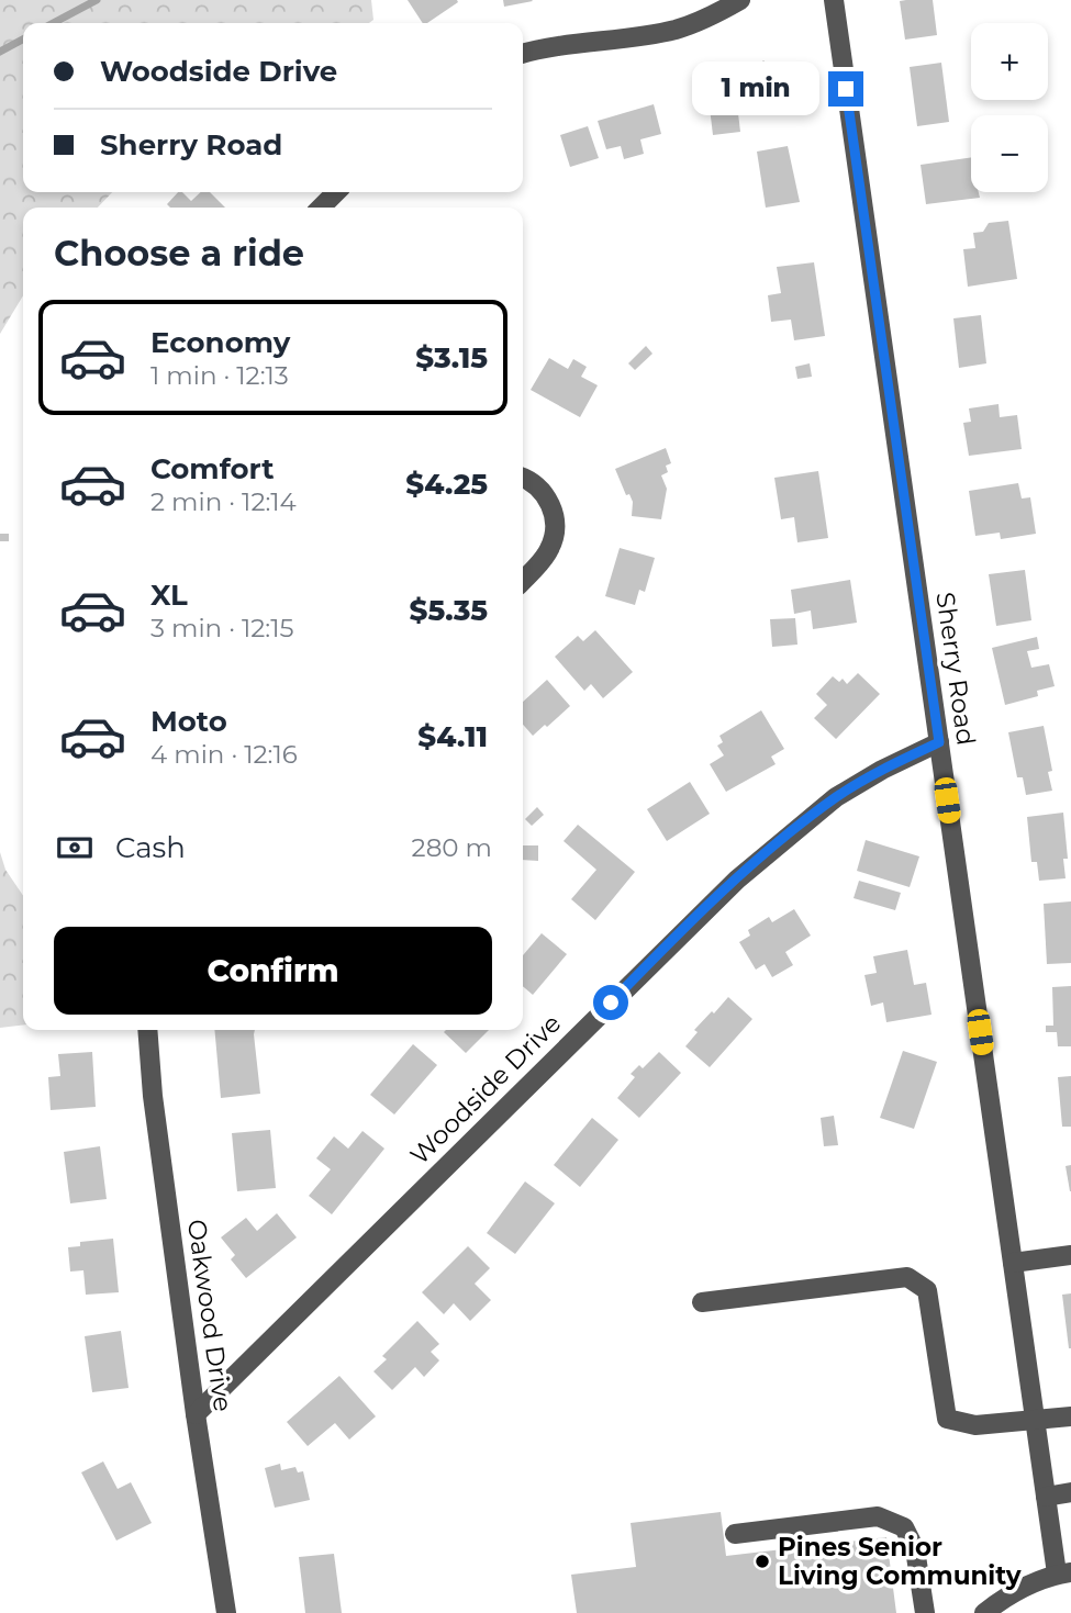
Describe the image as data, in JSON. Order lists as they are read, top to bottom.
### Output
{
  "streets": {
    "street": ["Sherry Road", "Woodside Drive", "Oakwood Drive"]
  },
  "crossings": [
    ["Sherry Road", "Woodside Drive"],
    ["Woodside Drive", "Oakwood Drive"]
  ],
  "places": ["Pines Senior Living Community"],
  "page": {
    "map_buttons": ["+", "−"],
    "banner": ["Woodside Drive", "Sherry Road"],
    "bubble": "1 min",
    "heading": "Choose a ride",
    "list": [
      {
        "name": "Economy",
        "note": "1 min · 12:13",
        "value": "$3.15"
      },
      {
        "name": "Comfort",
        "note": "2 min · 12:14",
        "value": "$4.25"
      },
      {
        "name": "XL",
        "note": "3 min · 12:15",
        "value": "$5.35"
      },
      {
        "name": "Moto",
        "note": "4 min · 12:16",
        "value": "$4.11"
      }
    ],
    "pay": ["Cash", "280 m"],
    "buttons": "Confirm"
  }
}
